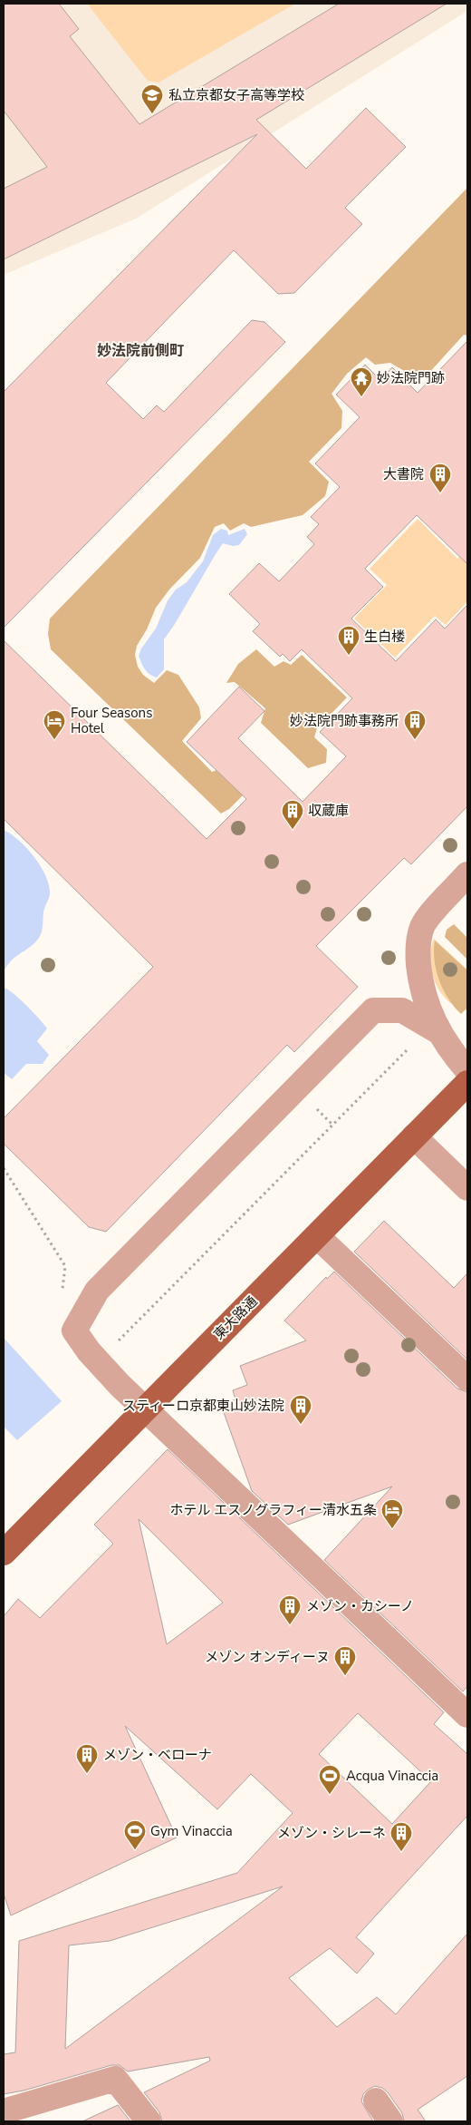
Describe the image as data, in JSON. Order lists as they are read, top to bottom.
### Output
{
  "streets": {
    "main road": ["東大路通"]
  },
  "districts": ["妙法院前側町"],
  "places": {
    "school or university": ["私立京都女子高等学校"],
    "temple": ["妙法院門跡"],
    "building": [
      "大書院",
      "生白楼",
      "妙法院門跡事務所",
      "収蔵庫",
      "スティーロ京都東山妙法院",
      "メゾン・カシーノ",
      "メゾン オンディーヌ",
      "メゾン・ベローナ",
      "メゾン・シレーネ"
    ],
    "hotel": ["Four Seasons Hotel", "ホテル エスノグラフィー清水五条"],
    "sports": ["Acqua Vinaccia", "Gym Vinaccia"]
  }
}
